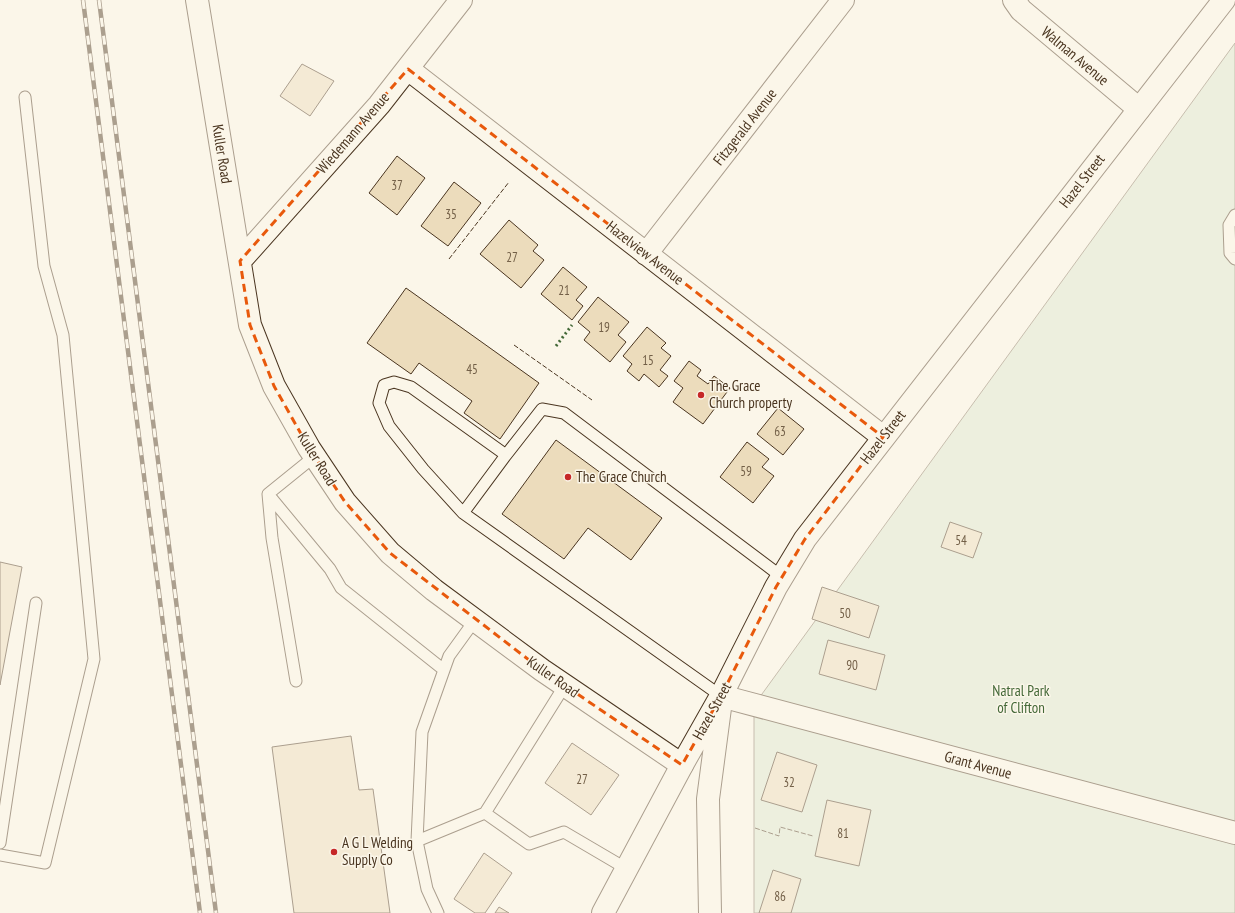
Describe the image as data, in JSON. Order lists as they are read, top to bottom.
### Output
{
  "streets": {
    "street": [
      "Walman Avenue",
      "Fitzgerald Avenue",
      "Wiedemann Avenue",
      "Kuller Road",
      "Hazel Street",
      "Hazelview Avenue",
      "Grant Avenue"
    ]
  },
  "crossings": [
    ["Walman Avenue", "Hazel Street"],
    ["Fitzgerald Avenue", "Hazelview Avenue"],
    ["Wiedemann Avenue", "Kuller Road"],
    ["Wiedemann Avenue", "Hazelview Avenue"],
    ["Kuller Road", "Hazel Street"],
    ["Hazel Street", "Hazelview Avenue"],
    ["Hazel Street", "Grant Avenue"]
  ],
  "parks": ["Natral Park of Clifton"],
  "places": ["The Grace Church property", "The Grace Church", "A G L Welding Supply Co"],
  "house_numbers": [
    "37",
    "35",
    "27",
    "21",
    "19",
    "15",
    "45",
    "63",
    "59",
    "54",
    "50",
    "90",
    "27",
    "32",
    "81",
    "86"
  ]
}
